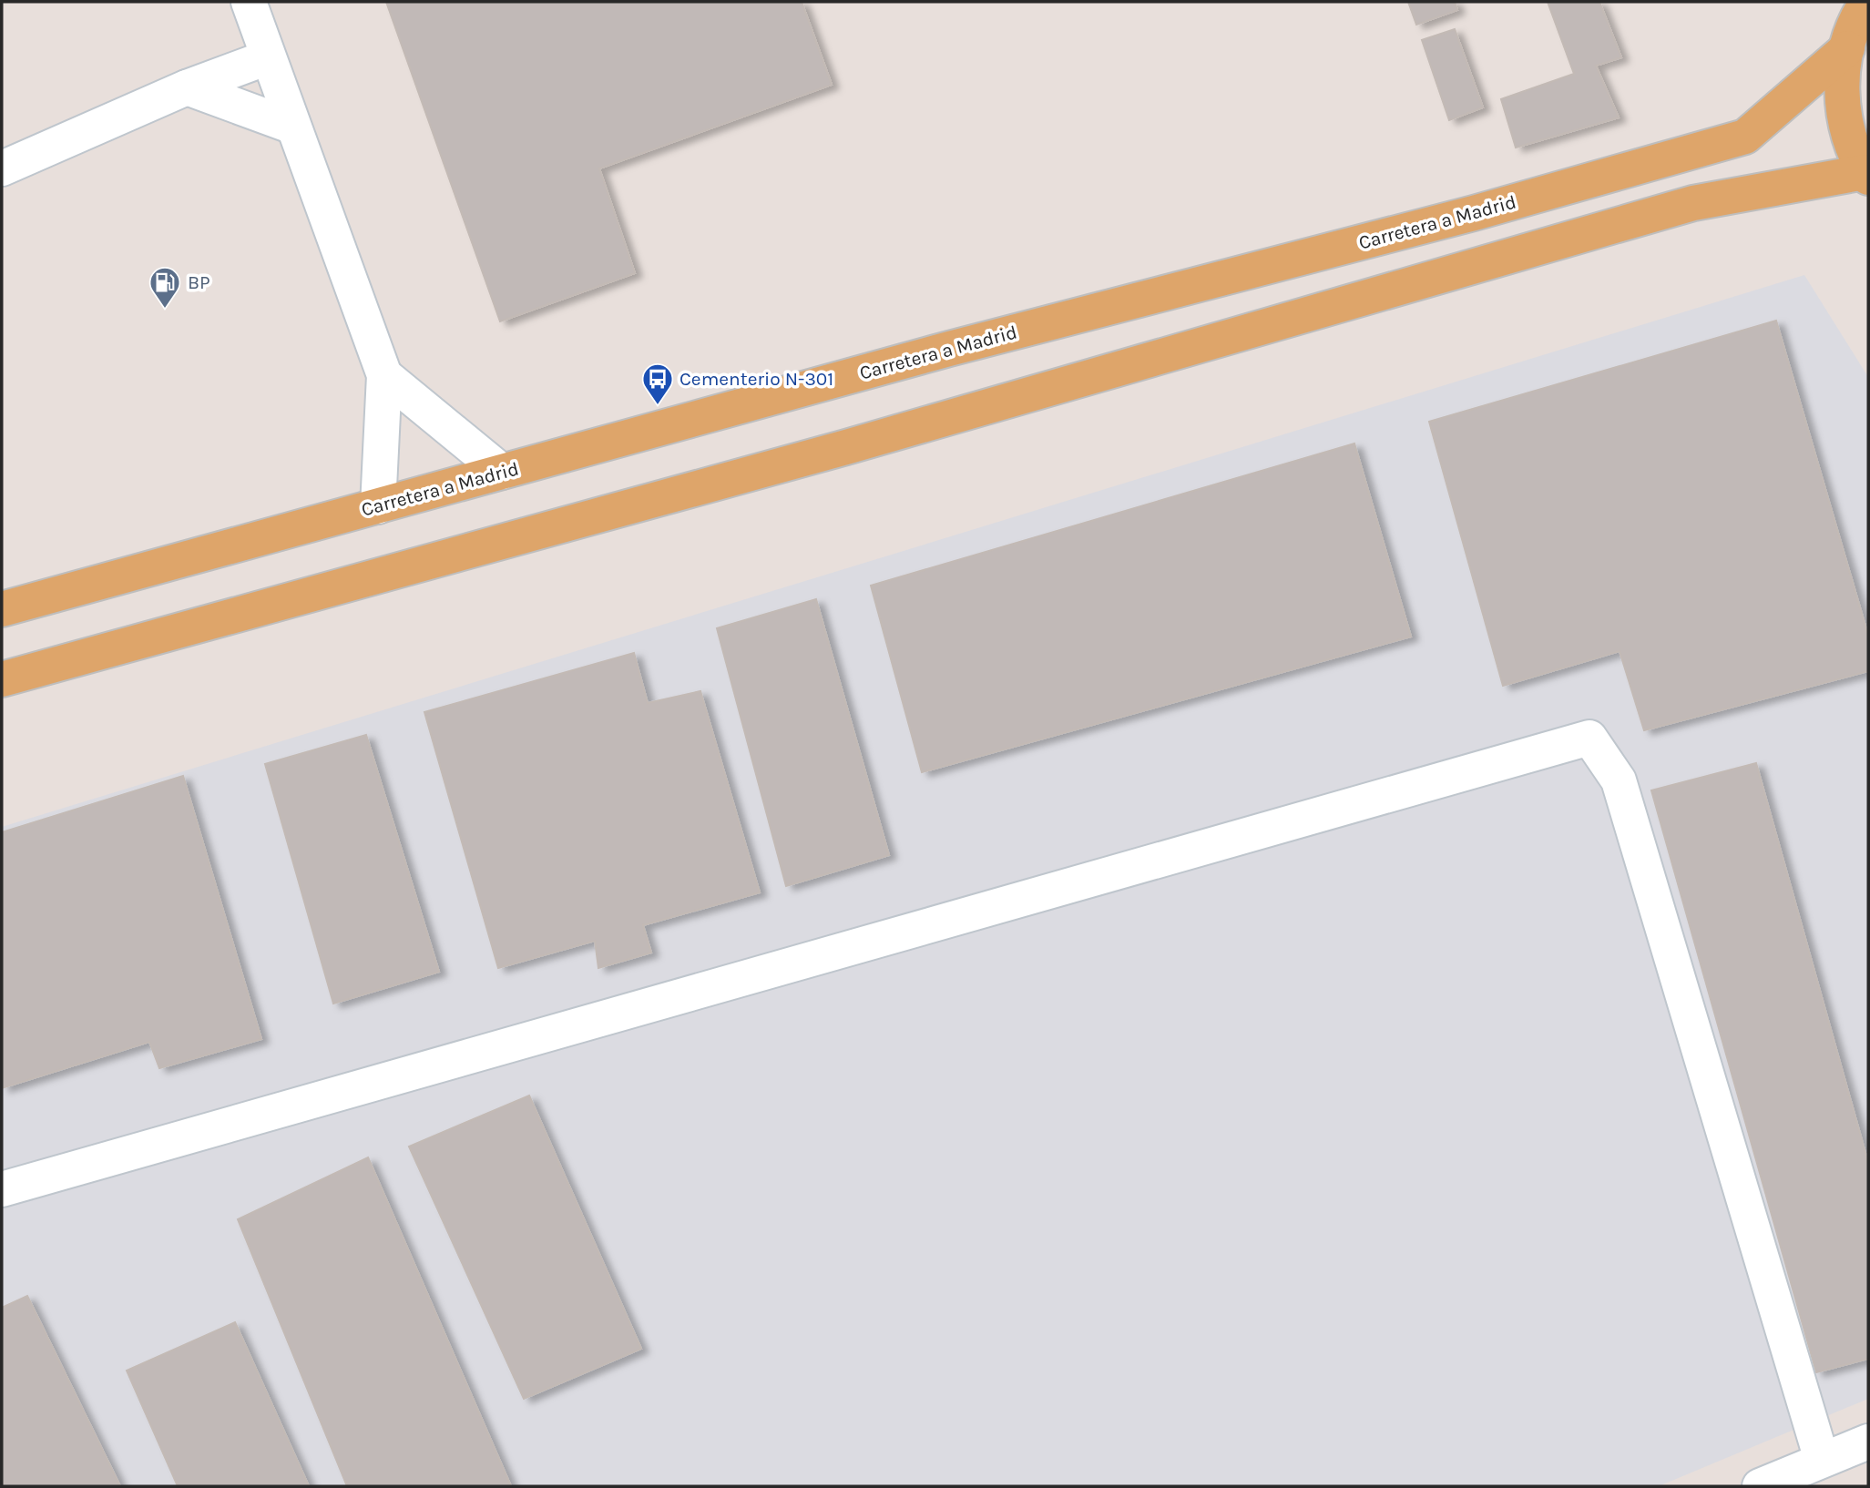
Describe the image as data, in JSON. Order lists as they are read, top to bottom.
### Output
{
  "streets": {
    "main road": ["Carretera a Madrid"]
  },
  "places": {
    "fuel station": ["BP"],
    "bus stop": ["Cementerio N-301"]
  }
}
